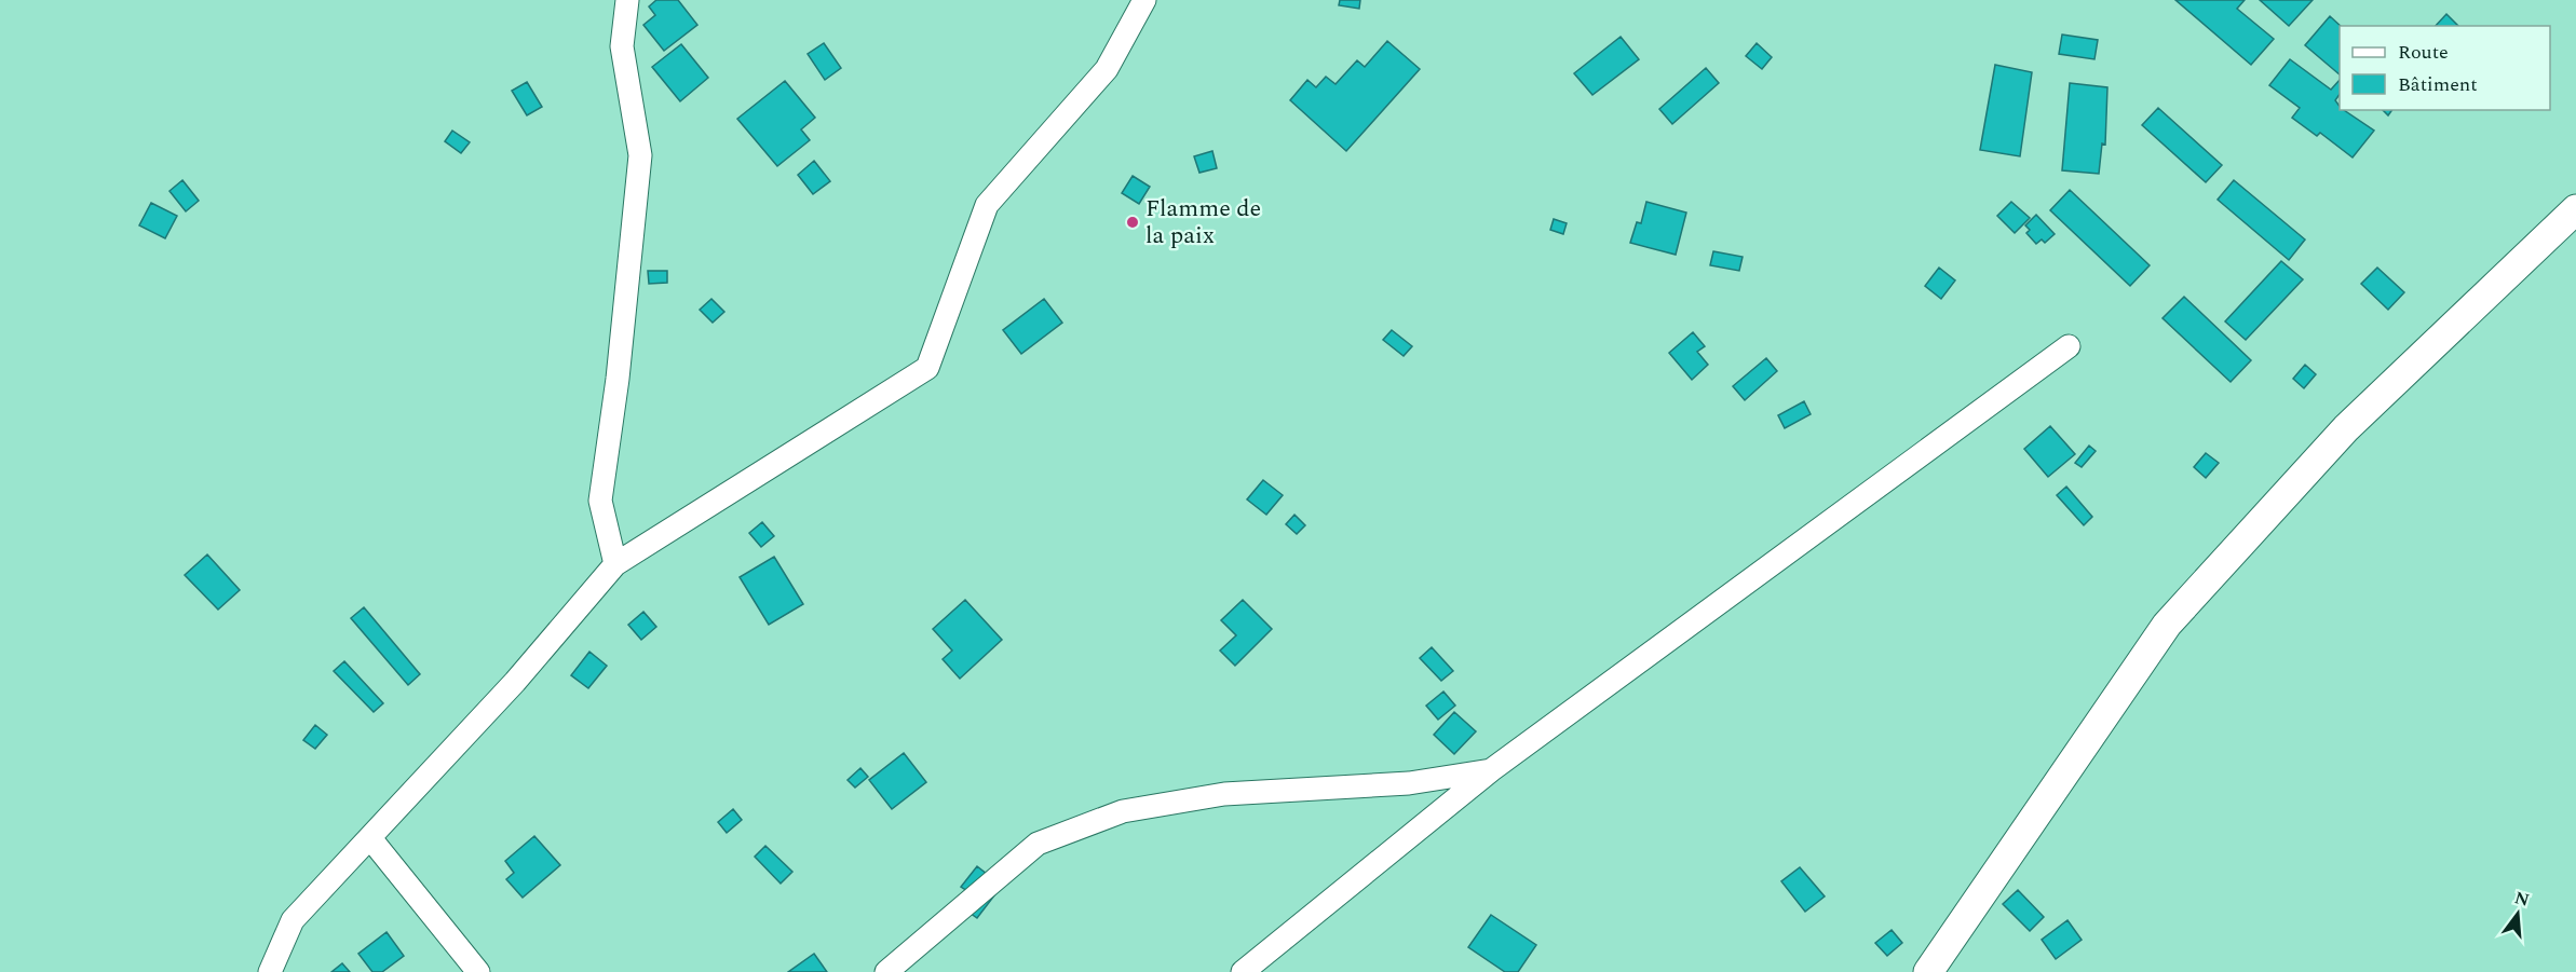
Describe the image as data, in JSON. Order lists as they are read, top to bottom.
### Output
{
  "places": ["Flamme de la paix"],
  "legend": ["Route", "Bâtiment"],
  "north": "top"
}
